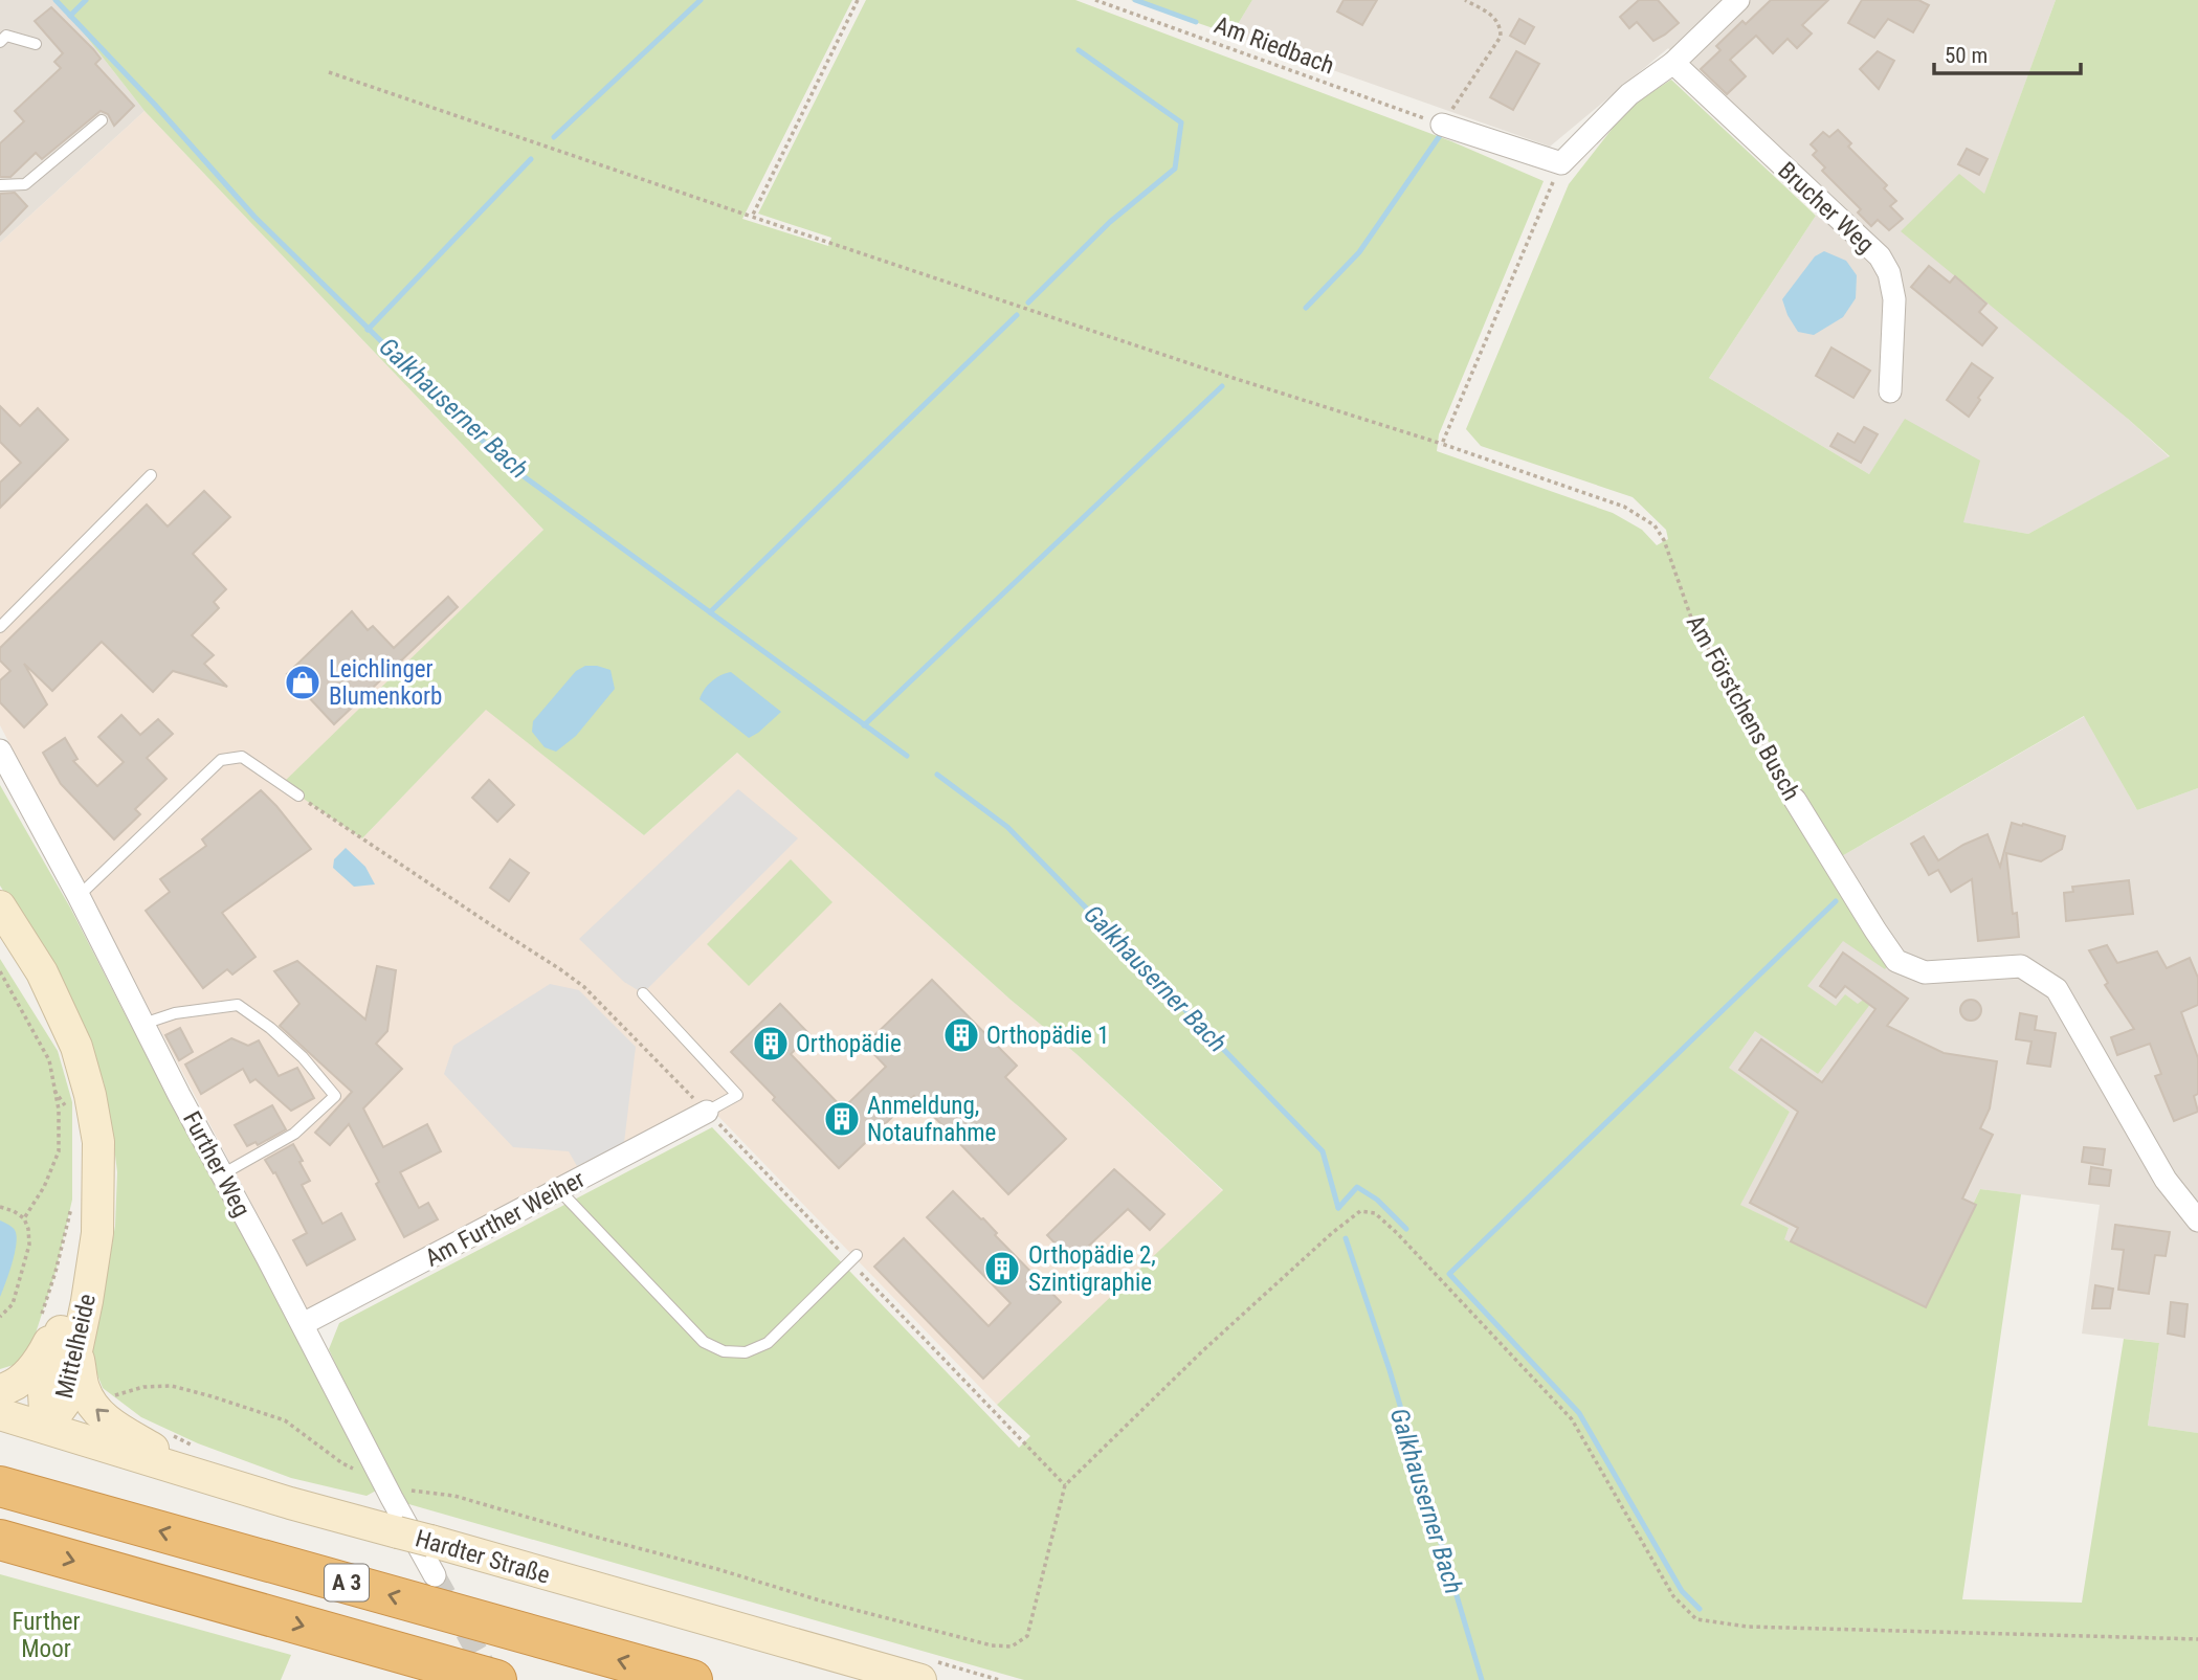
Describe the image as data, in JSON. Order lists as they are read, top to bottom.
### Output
{
  "streets": {
    "highway": ["A 3"],
    "main road": ["Mittelheide", "Hardter Straße"],
    "street": [
      "Brucher Weg",
      "Am Förstchens Busch",
      "Further Weg",
      "Am Further Weiher"
    ],
    "path": ["Am Riedbach"]
  },
  "crossings": [
    ["Further Weg", "Am Further Weiher"],
    ["Mittelheide", "Hardter Straße"]
  ],
  "water": ["Galkhauserner Bach"],
  "parks": ["Further Moor"],
  "places": {
    "shop": ["Leichlinger Blumenkorb"],
    "building": [
      "Orthopädie 1",
      "Orthopädie",
      "Anmeldung, Notaufnahme",
      "Orthopädie 2, Szintigraphie"
    ]
  },
  "scale_bar": "50 m"
}
